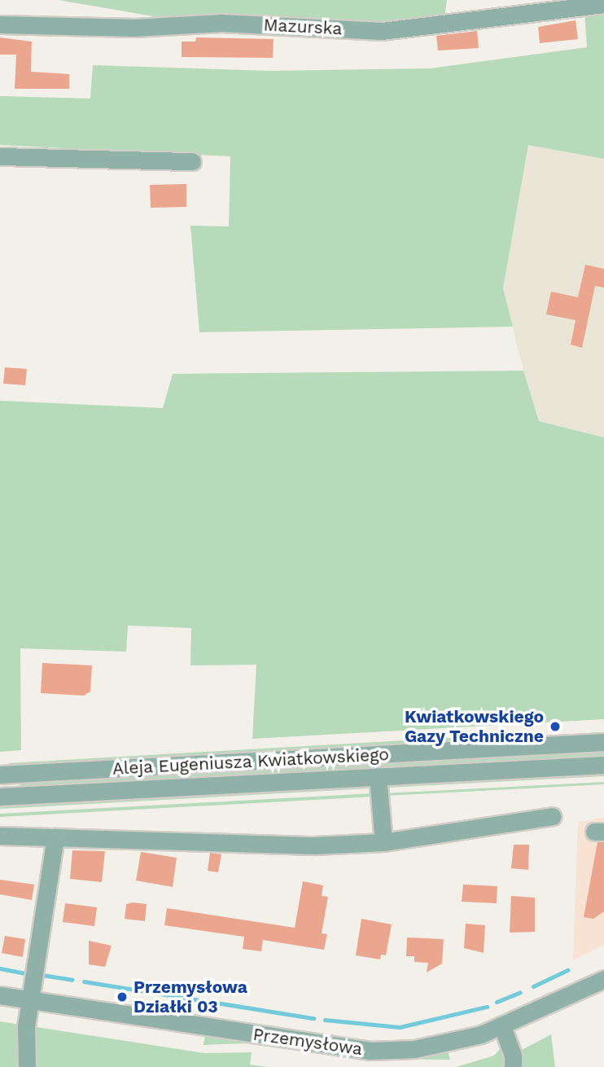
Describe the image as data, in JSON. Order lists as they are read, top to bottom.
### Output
{
  "streets": {
    "street": ["Mazurska", "Aleja Eugeniusza Kwiatkowskiego", "Przemysłowa"]
  },
  "places": ["Kwiatkowskiego Gazy Techniczne", "Przemysłowa Działki 03"]
}
